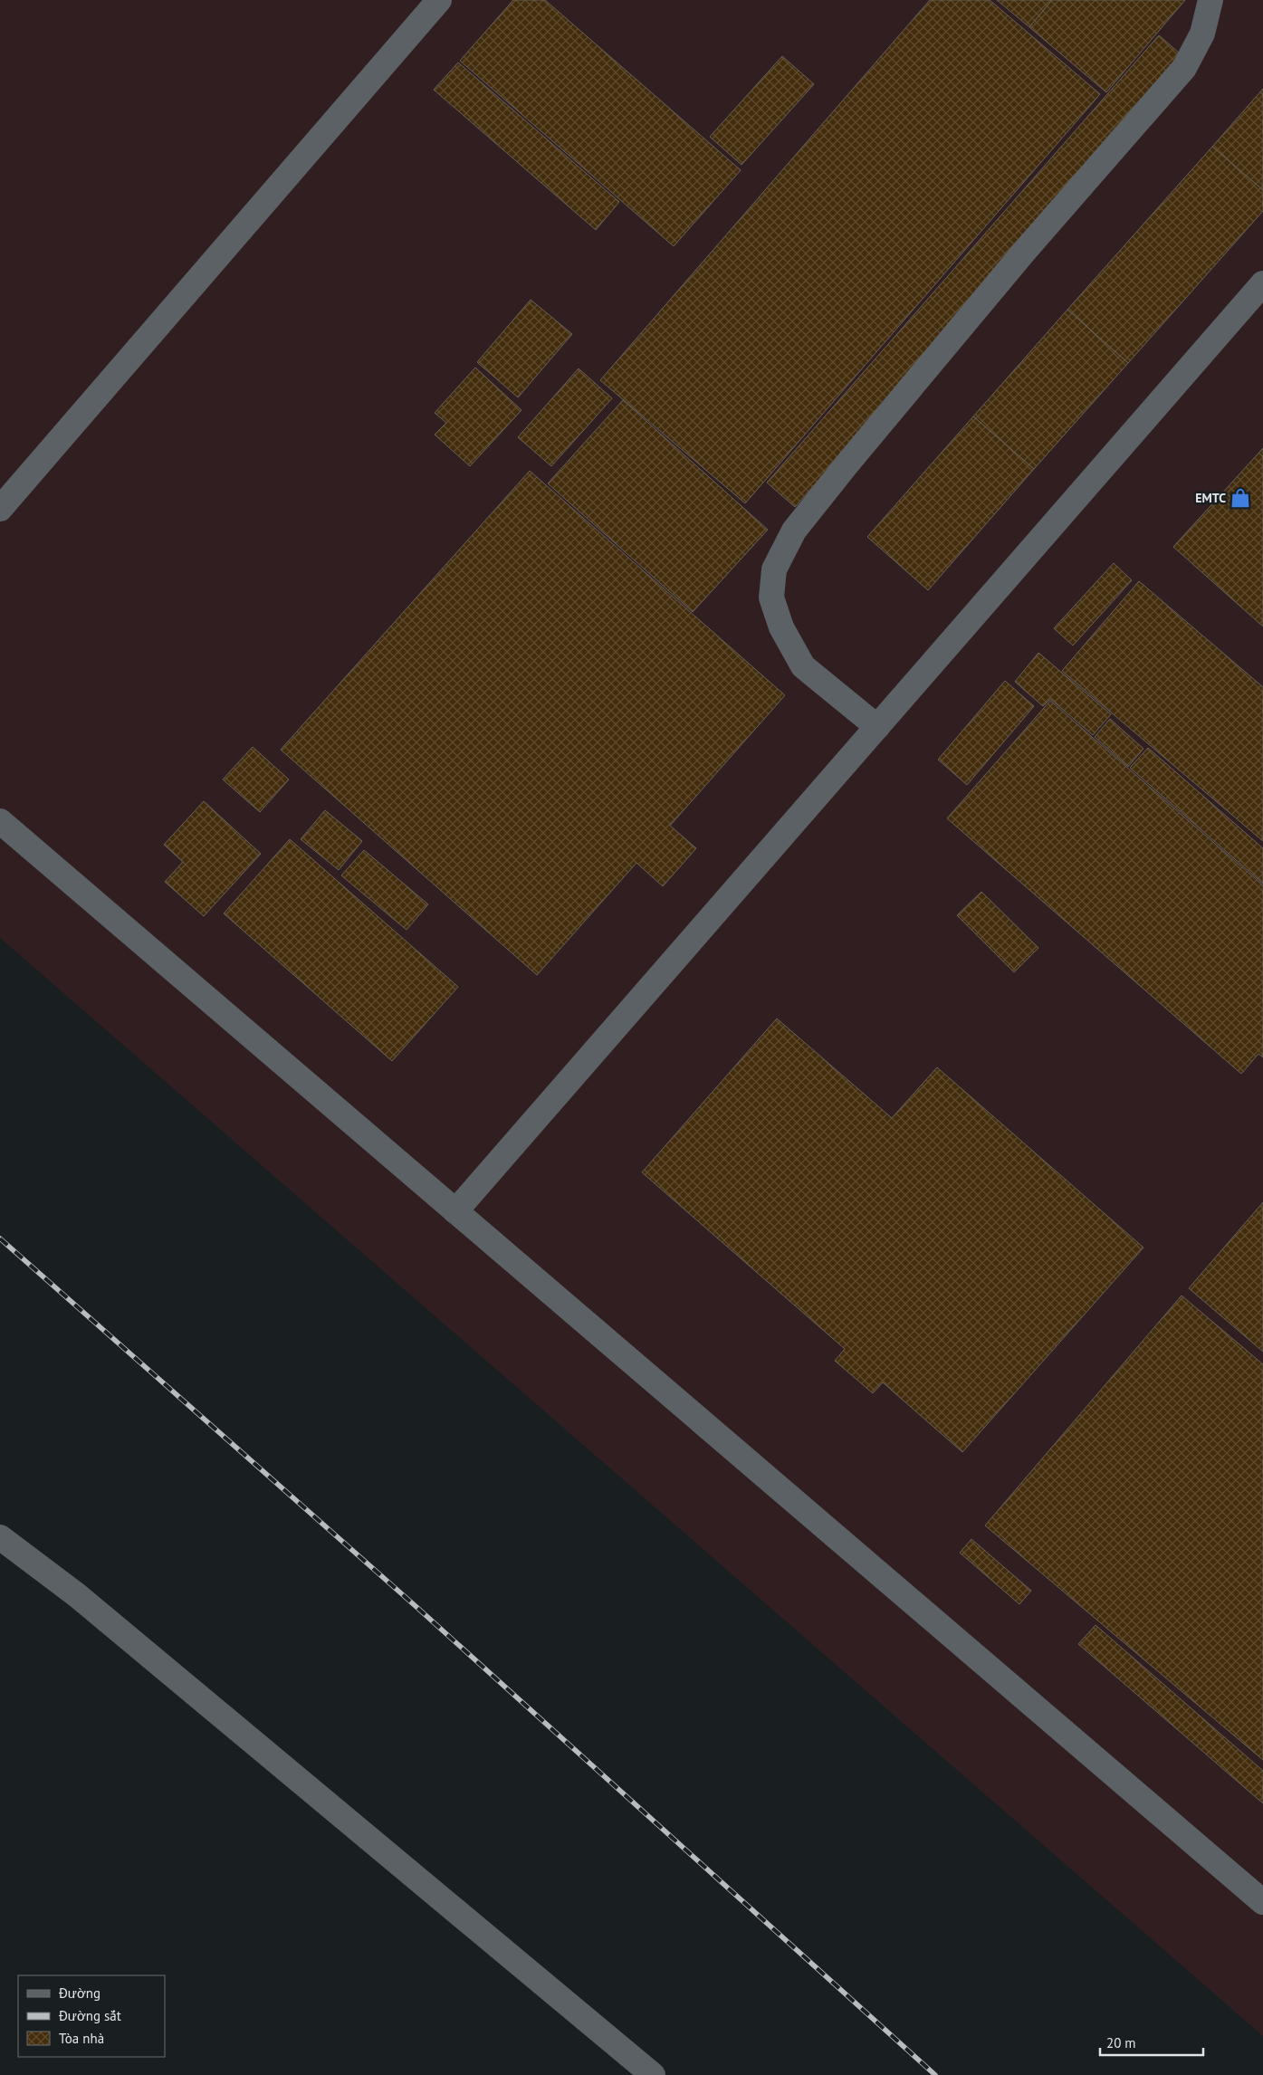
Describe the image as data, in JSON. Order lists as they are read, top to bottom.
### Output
{
  "places": {
    "shop": ["EMTC"]
  },
  "legend": ["Đường", "Đường sắt", "Tòa nhà"],
  "scale_bar": "20 m"
}
